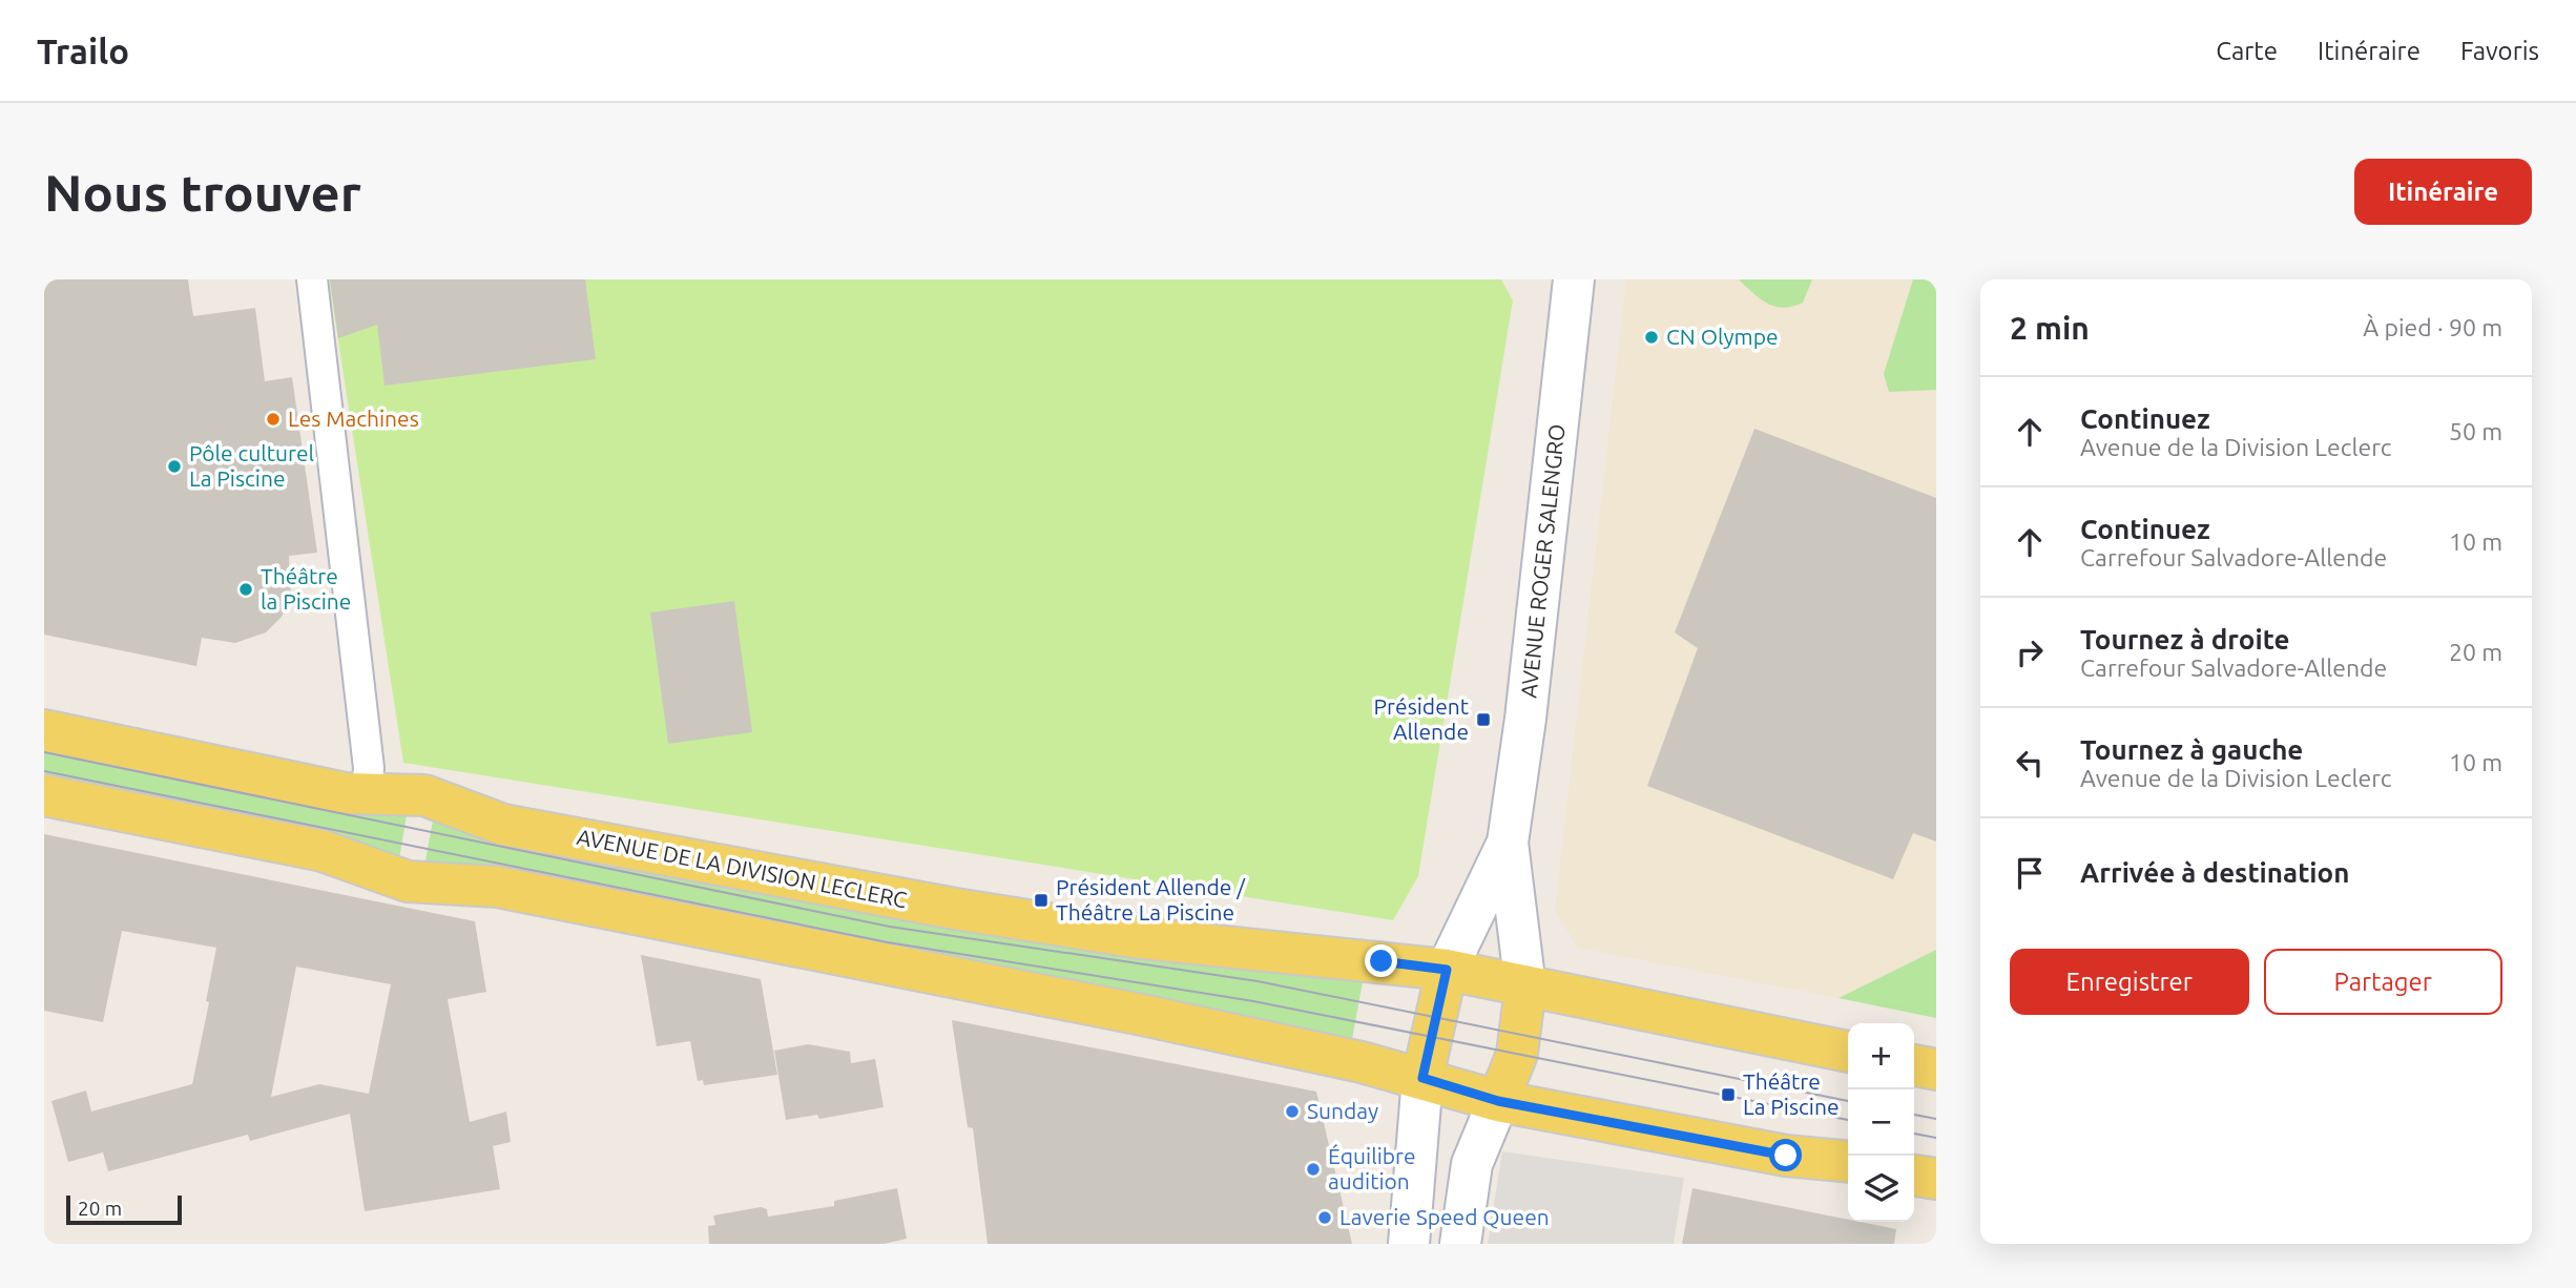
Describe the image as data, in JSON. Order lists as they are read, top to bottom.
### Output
{
  "streets": {
    "main road": ["AVENUE ROGER SALENGRO", "AVENUE DE LA DIVISION LECLERC"]
  },
  "crossings": [
    ["AVENUE ROGER SALENGRO", "AVENUE DE LA DIVISION LECLERC"]
  ],
  "places": {
    "other": [
      "CN Olympe",
      "Les Machines",
      "Pôle culturel La Piscine",
      "Théâtre la Piscine",
      "Sunday",
      "Équilibre audition",
      "Laverie Speed Queen"
    ],
    "transit": ["Président Allende", "Président Allende / Théâtre La Piscine", "Théâtre La Piscine"]
  },
  "scale_bar": "20 m",
  "page": {
    "header": "Trailo",
    "nav": ["Carte", "Itinéraire", "Favoris"],
    "buttons": [
      "Itinéraire",
      ["Enregistrer", "Partager"]
    ],
    "title": "Nous trouver",
    "heading": ["2 min", "À pied · 90 m"],
    "list": [
      ["Continuez", "Avenue de la Division Leclerc", "50 m"],
      ["Continuez", "Carrefour Salvadore-Allende", "10 m"],
      ["Tournez à droite", "Carrefour Salvadore-Allende", "20 m"],
      ["Tournez à gauche", "Avenue de la Division Leclerc", "10 m"],
      "Arrivée à destination"
    ],
    "map_buttons": ["+", "−"],
    "scale": "20 m"
  }
}
